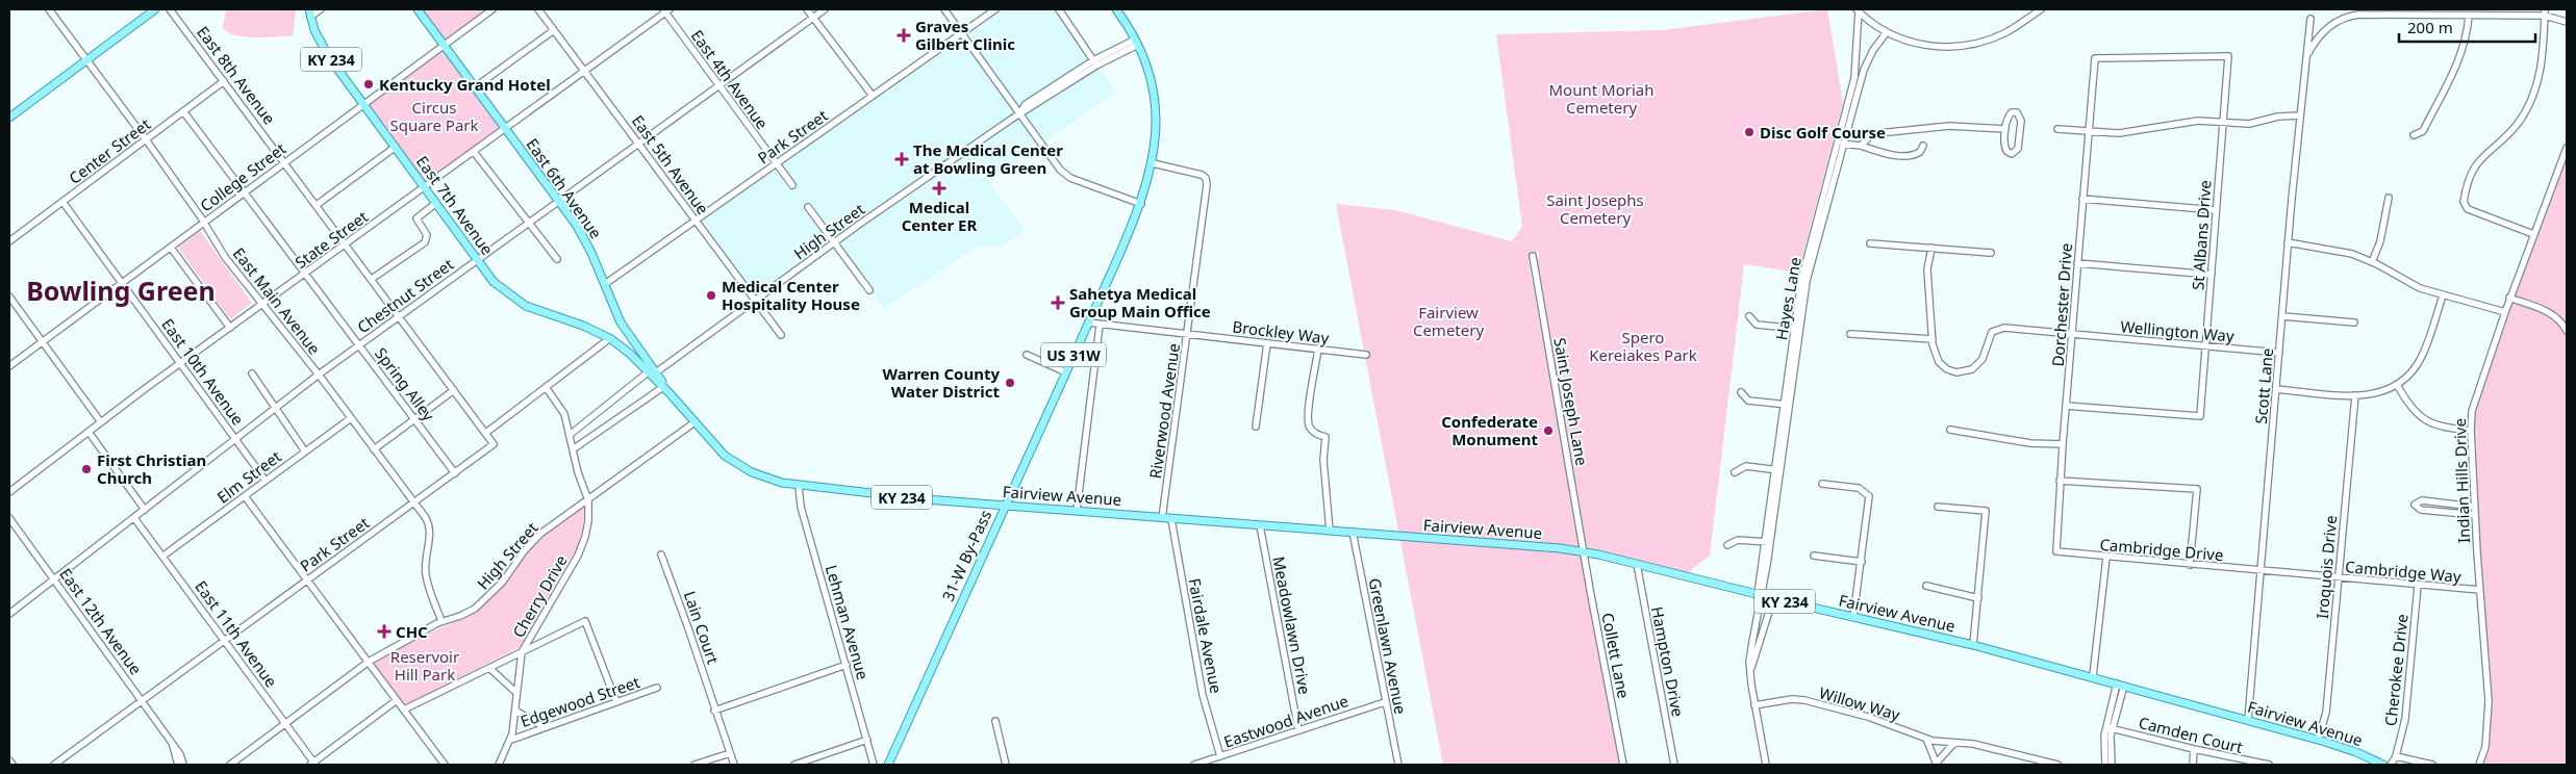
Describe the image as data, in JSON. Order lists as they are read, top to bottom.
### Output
{
  "streets": {
    "main road": [
      "KY 234",
      "East 6th Avenue",
      "East 7th Avenue",
      "US 31W",
      "Fairview Avenue",
      "31-W By-Pass"
    ],
    "street": [
      "East 8th Avenue",
      "East 4th Avenue",
      "Park Street",
      "Center Street",
      "East 5th Avenue",
      "College Street",
      "High Street",
      "St Albans Drive",
      "State Street",
      "Chestnut Street",
      "Hayes Lane",
      "East Main Avenue",
      "Dorchester Drive",
      "Wellington Way",
      "Brockley Way",
      "East 10th Avenue",
      "Spring Alley",
      "Scott Lane",
      "Saint Joseph Lane",
      "Riverwood Avenue",
      "Elm Street",
      "Indian Hills Drive",
      "Cambridge Drive",
      "Iroquois Drive",
      "Cambridge Way",
      "Cherry Drive",
      "East 12th Avenue",
      "Lehman Avenue",
      "Meadowlawn Drive",
      "Lain Court",
      "East 11th Avenue",
      "Fairdale Avenue",
      "Greenlawn Avenue",
      "Collett Lane",
      "Hampton Drive",
      "Cherokee Drive",
      "Edgewood Street",
      "Willow Way",
      "Eastwood Avenue",
      "Camden Court"
    ]
  },
  "crossings": [
    ["East 8th Avenue", "Park Street"],
    ["East 8th Avenue", "Center Street"],
    ["East 8th Avenue", "College Street"],
    ["East 8th Avenue", "State Street"],
    ["East 8th Avenue", "Chestnut Street"],
    ["East 4th Avenue", "Park Street"],
    ["East 4th Avenue", "State Street"],
    ["East 4th Avenue", "Chestnut Street"],
    ["Park Street", "East 5th Avenue"],
    ["Park Street", "East 6th Avenue"],
    ["Park Street", "East Main Avenue"],
    ["Park Street", "Spring Alley"],
    ["Park Street", "East 12th Avenue"],
    ["Park Street", "East 11th Avenue"],
    ["Center Street", "East Main Avenue"],
    ["Center Street", "East 10th Avenue"],
    ["Center Street", "Spring Alley"],
    ["East 5th Avenue", "High Street"],
    ["East 5th Avenue", "State Street"],
    ["East 5th Avenue", "Chestnut Street"],
    ["College Street", "East 6th Avenue"],
    ["College Street", "East 7th Avenue"],
    ["College Street", "East Main Avenue"],
    ["College Street", "East 10th Avenue"],
    ["College Street", "Spring Alley"],
    ["East 6th Avenue", "High Street"],
    ["East 6th Avenue", "State Street"],
    ["East 6th Avenue", "Chestnut Street"],
    ["East 6th Avenue", "Fairview Avenue"],
    ["East 7th Avenue", "State Street"],
    ["East 7th Avenue", "Chestnut Street"],
    ["East 7th Avenue", "Fairview Avenue"],
    ["High Street", "East Main Avenue"],
    ["High Street", "Fairview Avenue"],
    ["High Street", "31-W By-Pass"],
    ["High Street", "Cherry Drive"],
    ["High Street", "East 11th Avenue"],
    ["St Albans Drive", "Dorchester Drive"],
    ["St Albans Drive", "Wellington Way"],
    ["State Street", "East Main Avenue"],
    ["State Street", "East 10th Avenue"],
    ["State Street", "Spring Alley"],
    ["Chestnut Street", "East Main Avenue"],
    ["Chestnut Street", "East 10th Avenue"],
    ["Chestnut Street", "Spring Alley"],
    ["Chestnut Street", "East 12th Avenue"],
    ["Chestnut Street", "East 11th Avenue"],
    ["Hayes Lane", "Fairview Avenue"],
    ["East Main Avenue", "Elm Street"],
    ["Dorchester Drive", "Wellington Way"],
    ["Dorchester Drive", "Cambridge Drive"],
    ["Wellington Way", "Scott Lane"],
    ["Brockley Way", "Riverwood Avenue"],
    ["Brockley Way", "31-W By-Pass"],
    ["East 10th Avenue", "Elm Street"],
    ["Scott Lane", "Fairview Avenue"],
    ["Scott Lane", "Cambridge Drive"],
    ["Scott Lane", "Cambridge Way"],
    ["Saint Joseph Lane", "Fairview Avenue"],
    ["Saint Joseph Lane", "Collett Lane"],
    ["Riverwood Avenue", "Fairview Avenue"],
    ["Riverwood Avenue", "31-W By-Pass"],
    ["Elm Street", "East 11th Avenue"],
    ["Indian Hills Drive", "Cambridge Way"],
    ["Fairview Avenue", "31-W By-Pass"],
    ["Fairview Avenue", "Iroquois Drive"],
    ["Fairview Avenue", "Lehman Avenue"],
    ["Fairview Avenue", "Meadowlawn Drive"],
    ["Fairview Avenue", "Fairdale Avenue"],
    ["Fairview Avenue", "Greenlawn Avenue"],
    ["Fairview Avenue", "Collett Lane"],
    ["Fairview Avenue", "Hampton Drive"],
    ["Cambridge Drive", "Cambridge Way"],
    ["Iroquois Drive", "Cambridge Way"],
    ["Cambridge Way", "Cherokee Drive"],
    ["Cherry Drive", "Edgewood Street"],
    ["Meadowlawn Drive", "Eastwood Avenue"],
    ["Fairdale Avenue", "Eastwood Avenue"],
    ["Greenlawn Avenue", "Eastwood Avenue"]
  ],
  "districts": ["Bowling Green"],
  "parks": [
    "Mount Moriah Cemetery",
    "Circus Square Park",
    "Saint Josephs Cemetery",
    "Fairview Cemetery",
    "Spero Kereiakes Park",
    "Reservoir Hill Park"
  ],
  "places": {
    "health": [
      "Graves Gilbert Clinic",
      "The Medical Center at Bowling Green",
      "Medical Center ER",
      "Sahetya Medical Group Main Office",
      "CHC"
    ],
    "other": [
      "Kentucky Grand Hotel",
      "Disc Golf Course",
      "Medical Center Hospitality House",
      "Warren County Water District",
      "Confederate Monument",
      "First Christian Church"
    ]
  },
  "scale_bar": "200 m"
}
